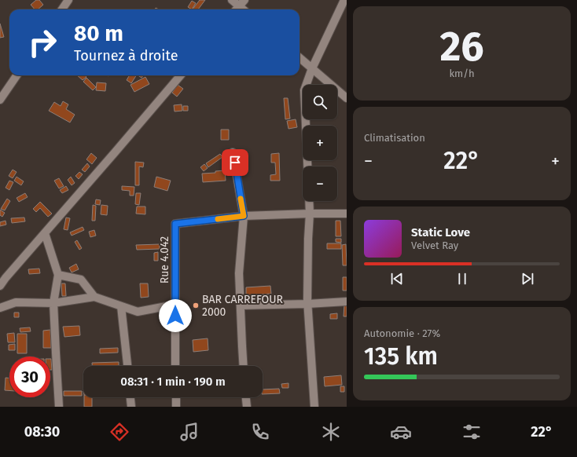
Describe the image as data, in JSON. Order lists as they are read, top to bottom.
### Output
{
  "streets": {
    "street": ["Rue 4.042"]
  },
  "places": ["BAR CARREFOUR 2000"],
  "page": {
    "tile": [
      ["26", "km/h"],
      "Climatisation",
      ["Autonomie · 27%", "135 km"]
    ],
    "turn": ["80 m", "Tournez à droite"],
    "map_buttons": ["+", "−"],
    "heat": ["−", "22°", "+"],
    "song": ["Static Love", "Velvet Ray"],
    "limit": "30",
    "trip": "08:31 · 1 min · 190 m",
    "tabs": ["08:30", "22°"]
  }
}
